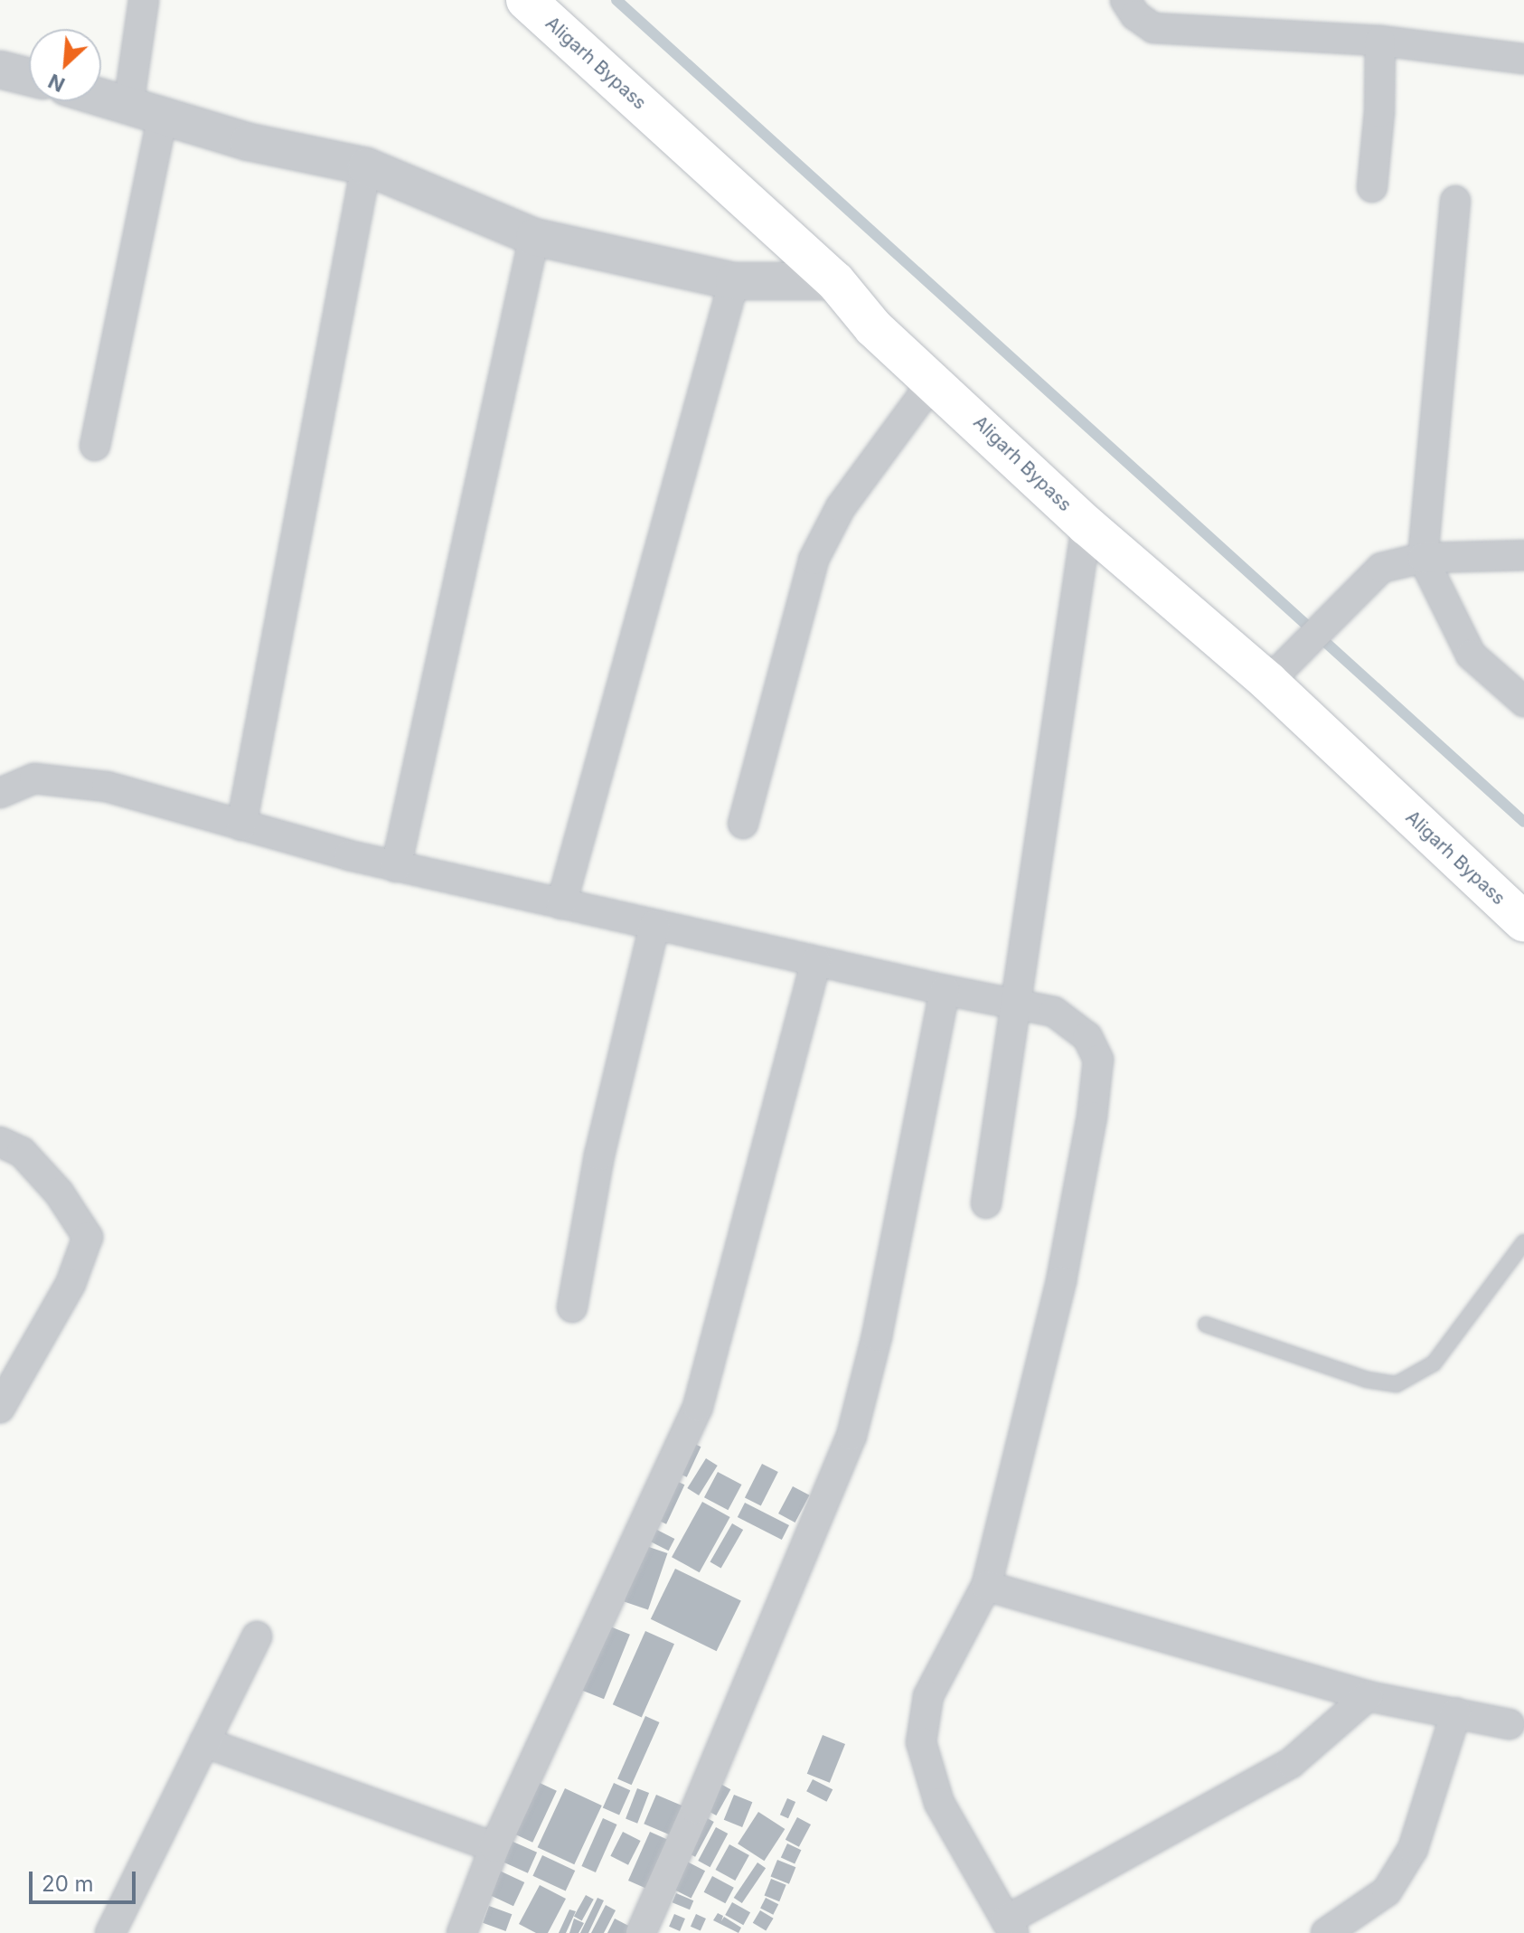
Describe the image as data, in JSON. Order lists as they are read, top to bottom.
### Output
{
  "streets": {
    "main road": ["Aligarh Bypass"]
  },
  "scale_bar": "20 m",
  "north": "bottom left"
}
